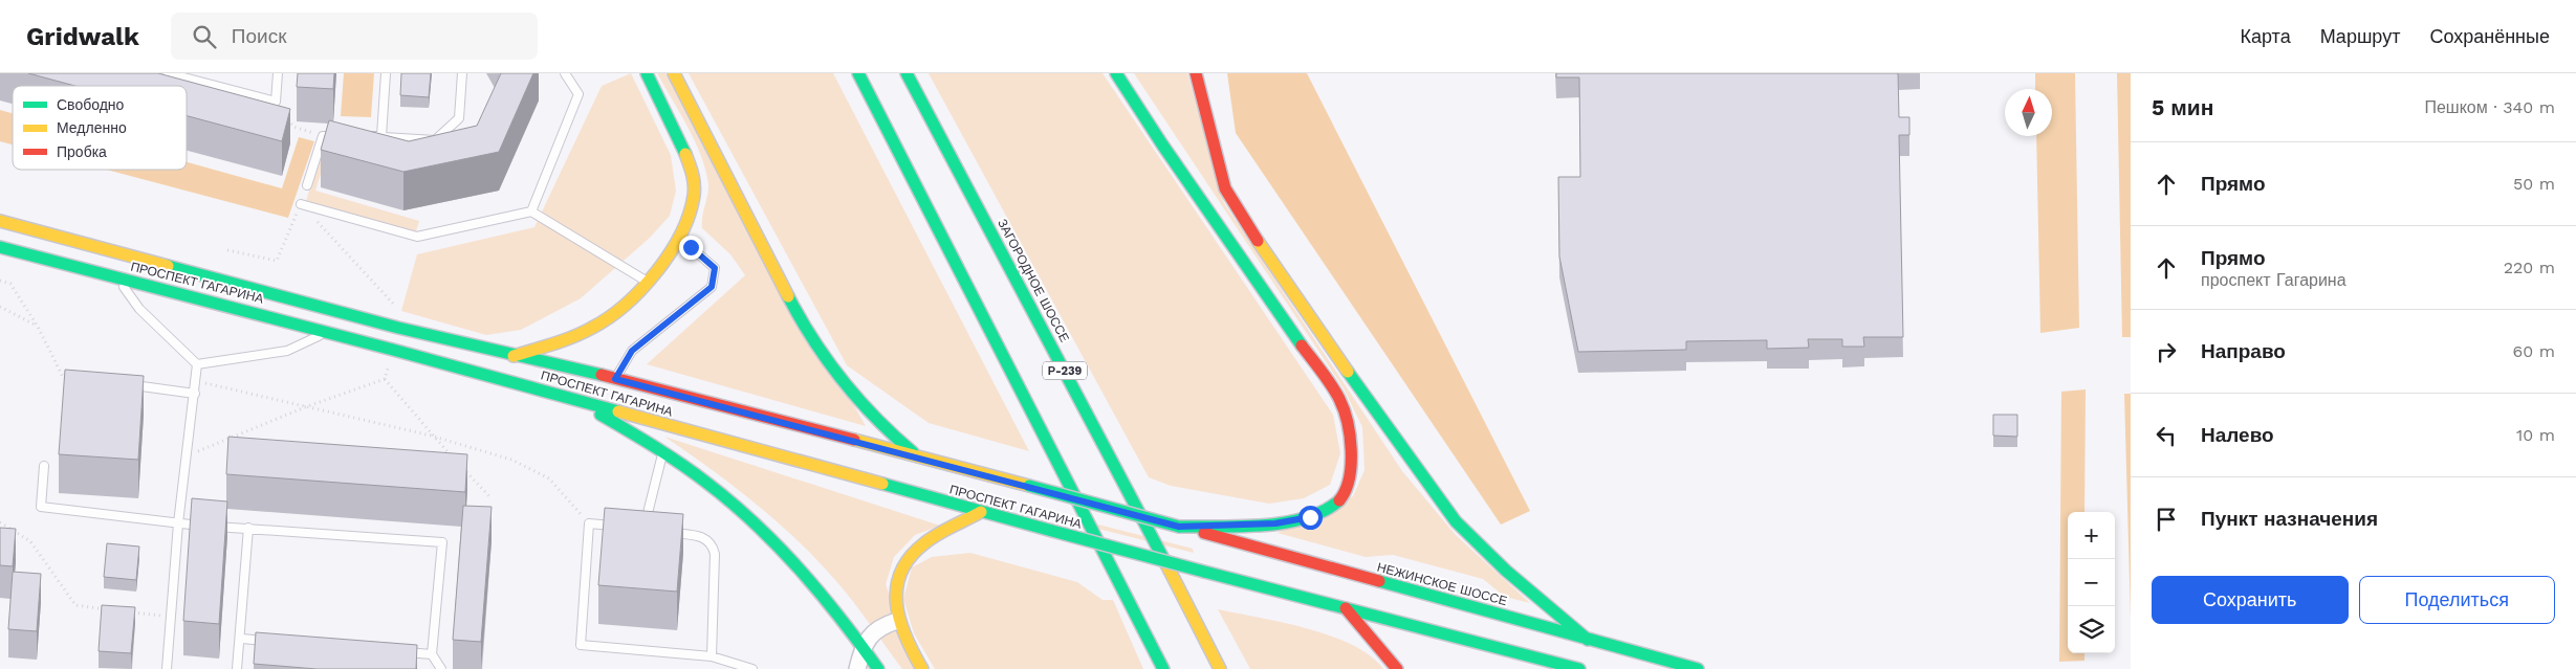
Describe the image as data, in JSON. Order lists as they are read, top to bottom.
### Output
{
  "streets": {
    "main road": [
      "ЗАГОРОДНОЕ ШОССЕ",
      "ПРОСПЕКТ ГАГАРИНА",
      "Р-239",
      "НЕЖИНСКОЕ ШОССЕ"
    ]
  },
  "crossings": [
    ["ПРОСПЕКТ ГАГАРИНА", "НЕЖИНСКОЕ ШОССЕ"]
  ],
  "legend": ["Свободно", "Медленно", "Пробка"],
  "north": "top",
  "page": {
    "header": "Gridwalk",
    "search": "Поиск",
    "nav": ["Карта", "Маршрут", "Сохранённые"],
    "heading": ["5 мин", "Пешком · 340 m"],
    "list": [
      ["Прямо", "50 m"],
      ["Прямо", "проспект Гагарина", "220 m"],
      ["Направо", "60 m"],
      ["Налево", "10 m"],
      "Пункт назначения"
    ],
    "map_buttons": ["+", "−"],
    "buttons": ["Сохранить", "Поделиться"]
  }
}
